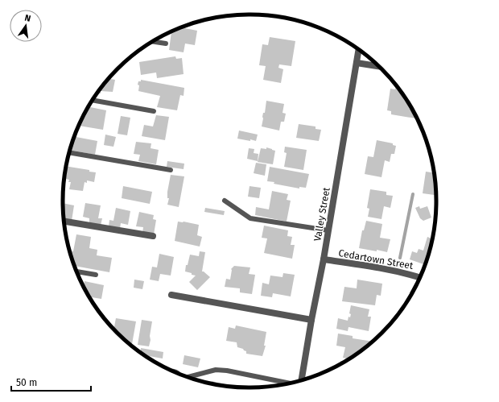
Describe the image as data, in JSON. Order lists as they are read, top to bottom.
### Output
{
  "streets": {
    "street": ["Valley Street", "Cedartown Street"]
  },
  "crossings": [
    ["Valley Street", "Cedartown Street"]
  ],
  "scale_bar": "50 m",
  "north": "top"
}
